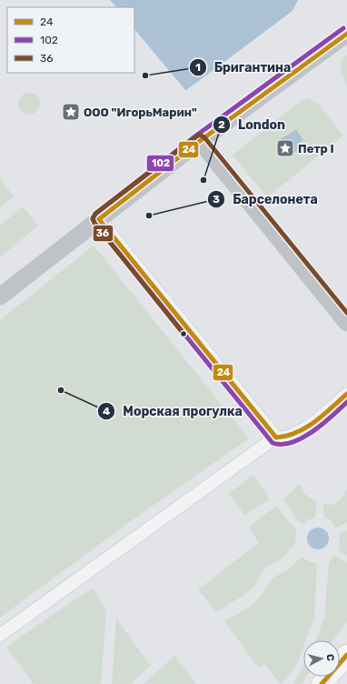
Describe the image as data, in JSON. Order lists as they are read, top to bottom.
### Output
{
  "places": {
    "other": [
      "Бригантина",
      "London",
      "Барселонета",
      "Морская прогулка"
    ],
    "place": ["ООО \"ИгорьМарин\"", "Петр I"]
  },
  "lines": ["transit line 102", "transit line 24", "transit line 36"],
  "legend": ["24", "102", "36"],
  "north": "right"
}
